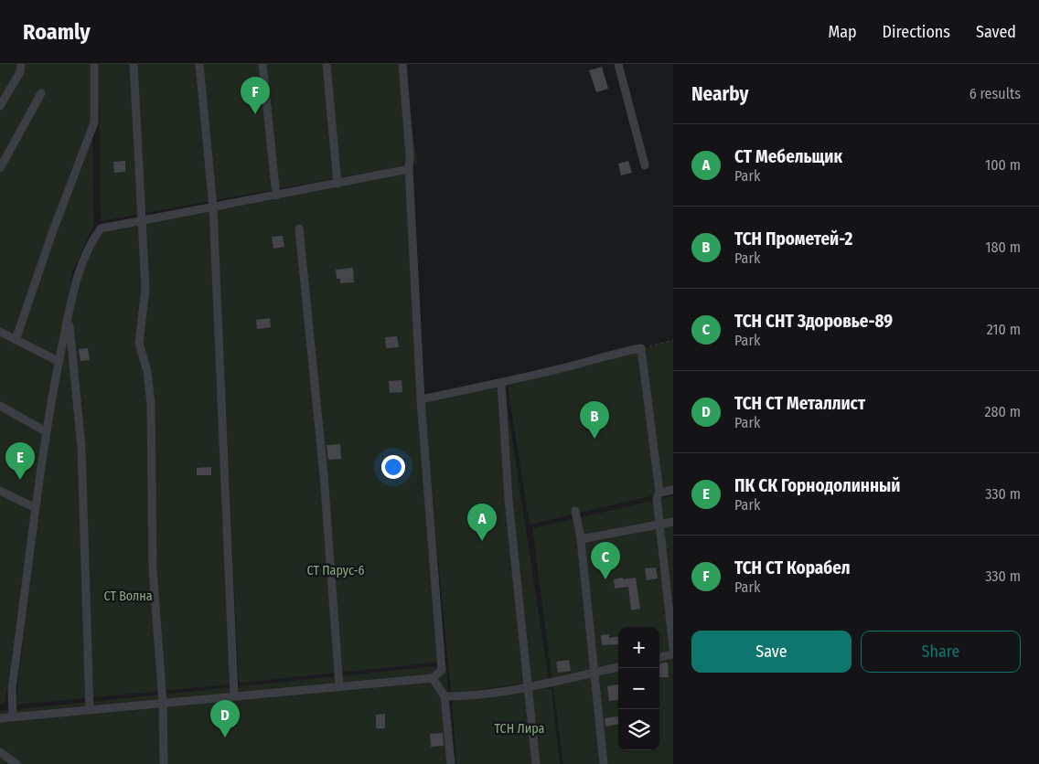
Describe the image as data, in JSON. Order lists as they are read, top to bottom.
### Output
{
  "parks": ["СТ Парус-6", "СТ Волна", "ТСН Лира"],
  "page": {
    "header": "Roamly",
    "nav": ["Map", "Directions", "Saved"],
    "heading": ["Nearby", "6 results"],
    "pins": [
      "F",
      "B",
      "E",
      "A",
      "C",
      "D"
    ],
    "list": [
      {
        "mark": "A",
        "name": "СТ Мебельщик",
        "note": "Park",
        "value": "100 m"
      },
      {
        "mark": "B",
        "name": "ТСН Прометей-2",
        "note": "Park",
        "value": "180 m"
      },
      {
        "mark": "C",
        "name": "ТСН СНТ Здоровье-89",
        "note": "Park",
        "value": "210 m"
      },
      {
        "mark": "D",
        "name": "ТСН СТ Металлист",
        "note": "Park",
        "value": "280 m"
      },
      {
        "mark": "E",
        "name": "ПК СК Горнодолинный",
        "note": "Park",
        "value": "330 m"
      },
      {
        "mark": "F",
        "name": "ТСН СТ Корабел",
        "note": "Park",
        "value": "330 m"
      }
    ],
    "buttons": ["Save", "Share"],
    "map_buttons": ["+", "−"]
  }
}
